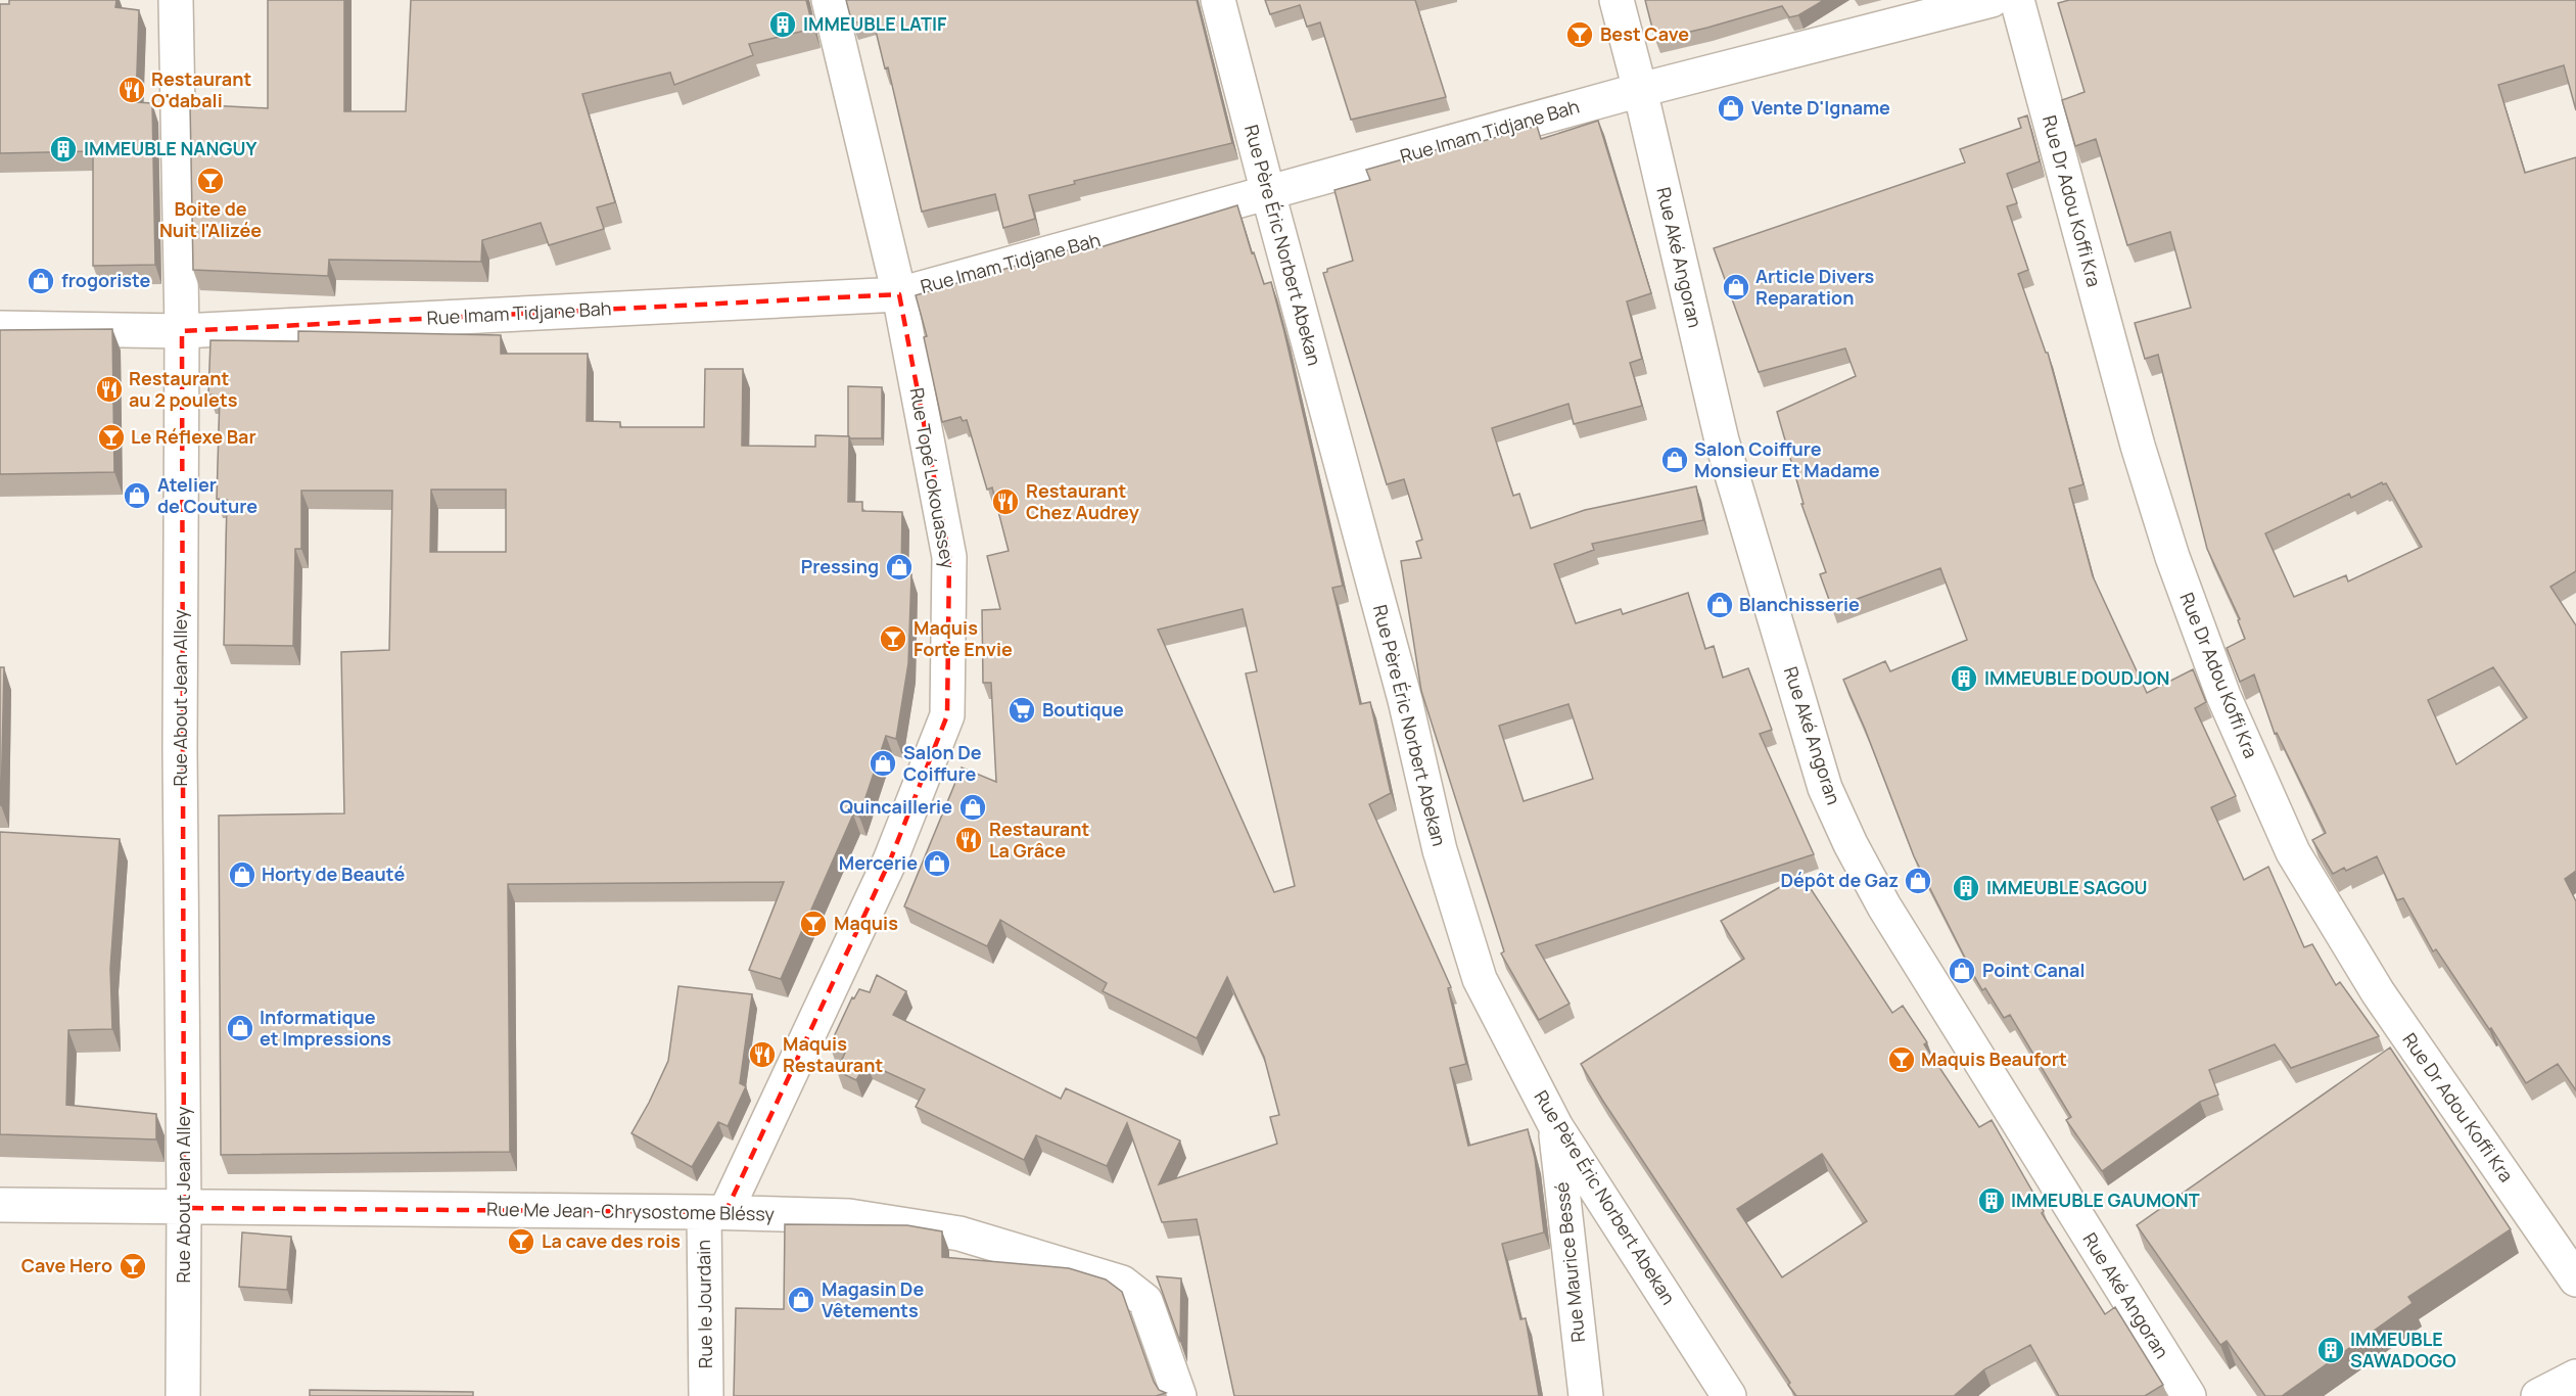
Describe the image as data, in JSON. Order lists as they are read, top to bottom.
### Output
{
  "streets": {
    "street": [
      "Rue Imam Tidjane Bah",
      "Rue Dr Adou Koffi Kra",
      "Rue Père Éric Norbert Abekan",
      "Rue Aké Angoran",
      "Rue Topé Lokouassey",
      "Rue About Jean Alley",
      "Rue Me Jean-Chrysostome Bléssy",
      "Rue Maurice Bessé",
      "Rue le Jourdain"
    ]
  },
  "crossings": [
    ["Rue Imam Tidjane Bah", "Rue Père Éric Norbert Abekan"],
    ["Rue Imam Tidjane Bah", "Rue Aké Angoran"],
    ["Rue Imam Tidjane Bah", "Rue Topé Lokouassey"],
    ["Rue Imam Tidjane Bah", "Rue About Jean Alley"],
    ["Rue Père Éric Norbert Abekan", "Rue Maurice Bessé"],
    ["Rue Topé Lokouassey", "Rue Me Jean-Chrysostome Bléssy"],
    ["Rue Topé Lokouassey", "Rue le Jourdain"],
    ["Rue About Jean Alley", "Rue Me Jean-Chrysostome Bléssy"],
    ["Rue Me Jean-Chrysostome Bléssy", "Rue le Jourdain"]
  ],
  "places": {
    "building": [
      "IMMEUBLE LATIF",
      "IMMEUBLE NANGUY",
      "IMMEUBLE DOUDJON",
      "IMMEUBLE SAGOU",
      "IMMEUBLE GAUMONT",
      "IMMEUBLE SAWADOGO"
    ],
    "bar": [
      "Best Cave",
      "Boite de Nuit l'Alizée",
      "Le Réflexe Bar",
      "Maquis Forte Envie",
      "Maquis",
      "Maquis Beaufort",
      "La cave des rois",
      "Cave Hero"
    ],
    "restaurant": [
      "Restaurant O'dabali",
      "Restaurant au 2 poulets",
      "Restaurant Chez Audrey",
      "Restaurant La Grâce",
      "Maquis Restaurant"
    ],
    "shop": [
      "Vente D'Igname",
      "frogoriste",
      "Article Divers Reparation",
      "Salon Coiffure Monsieur Et Madame",
      "Atelier de Couture",
      "Pressing",
      "Blanchisserie",
      "Salon De Coiffure",
      "Quincaillerie",
      "Mercerie",
      "Horty de Beauté",
      "Dépôt de Gaz",
      "Point Canal",
      "Informatique et Impressions",
      "Magasin De Vêtements"
    ],
    "supermarket": ["Boutique"]
  }
}
